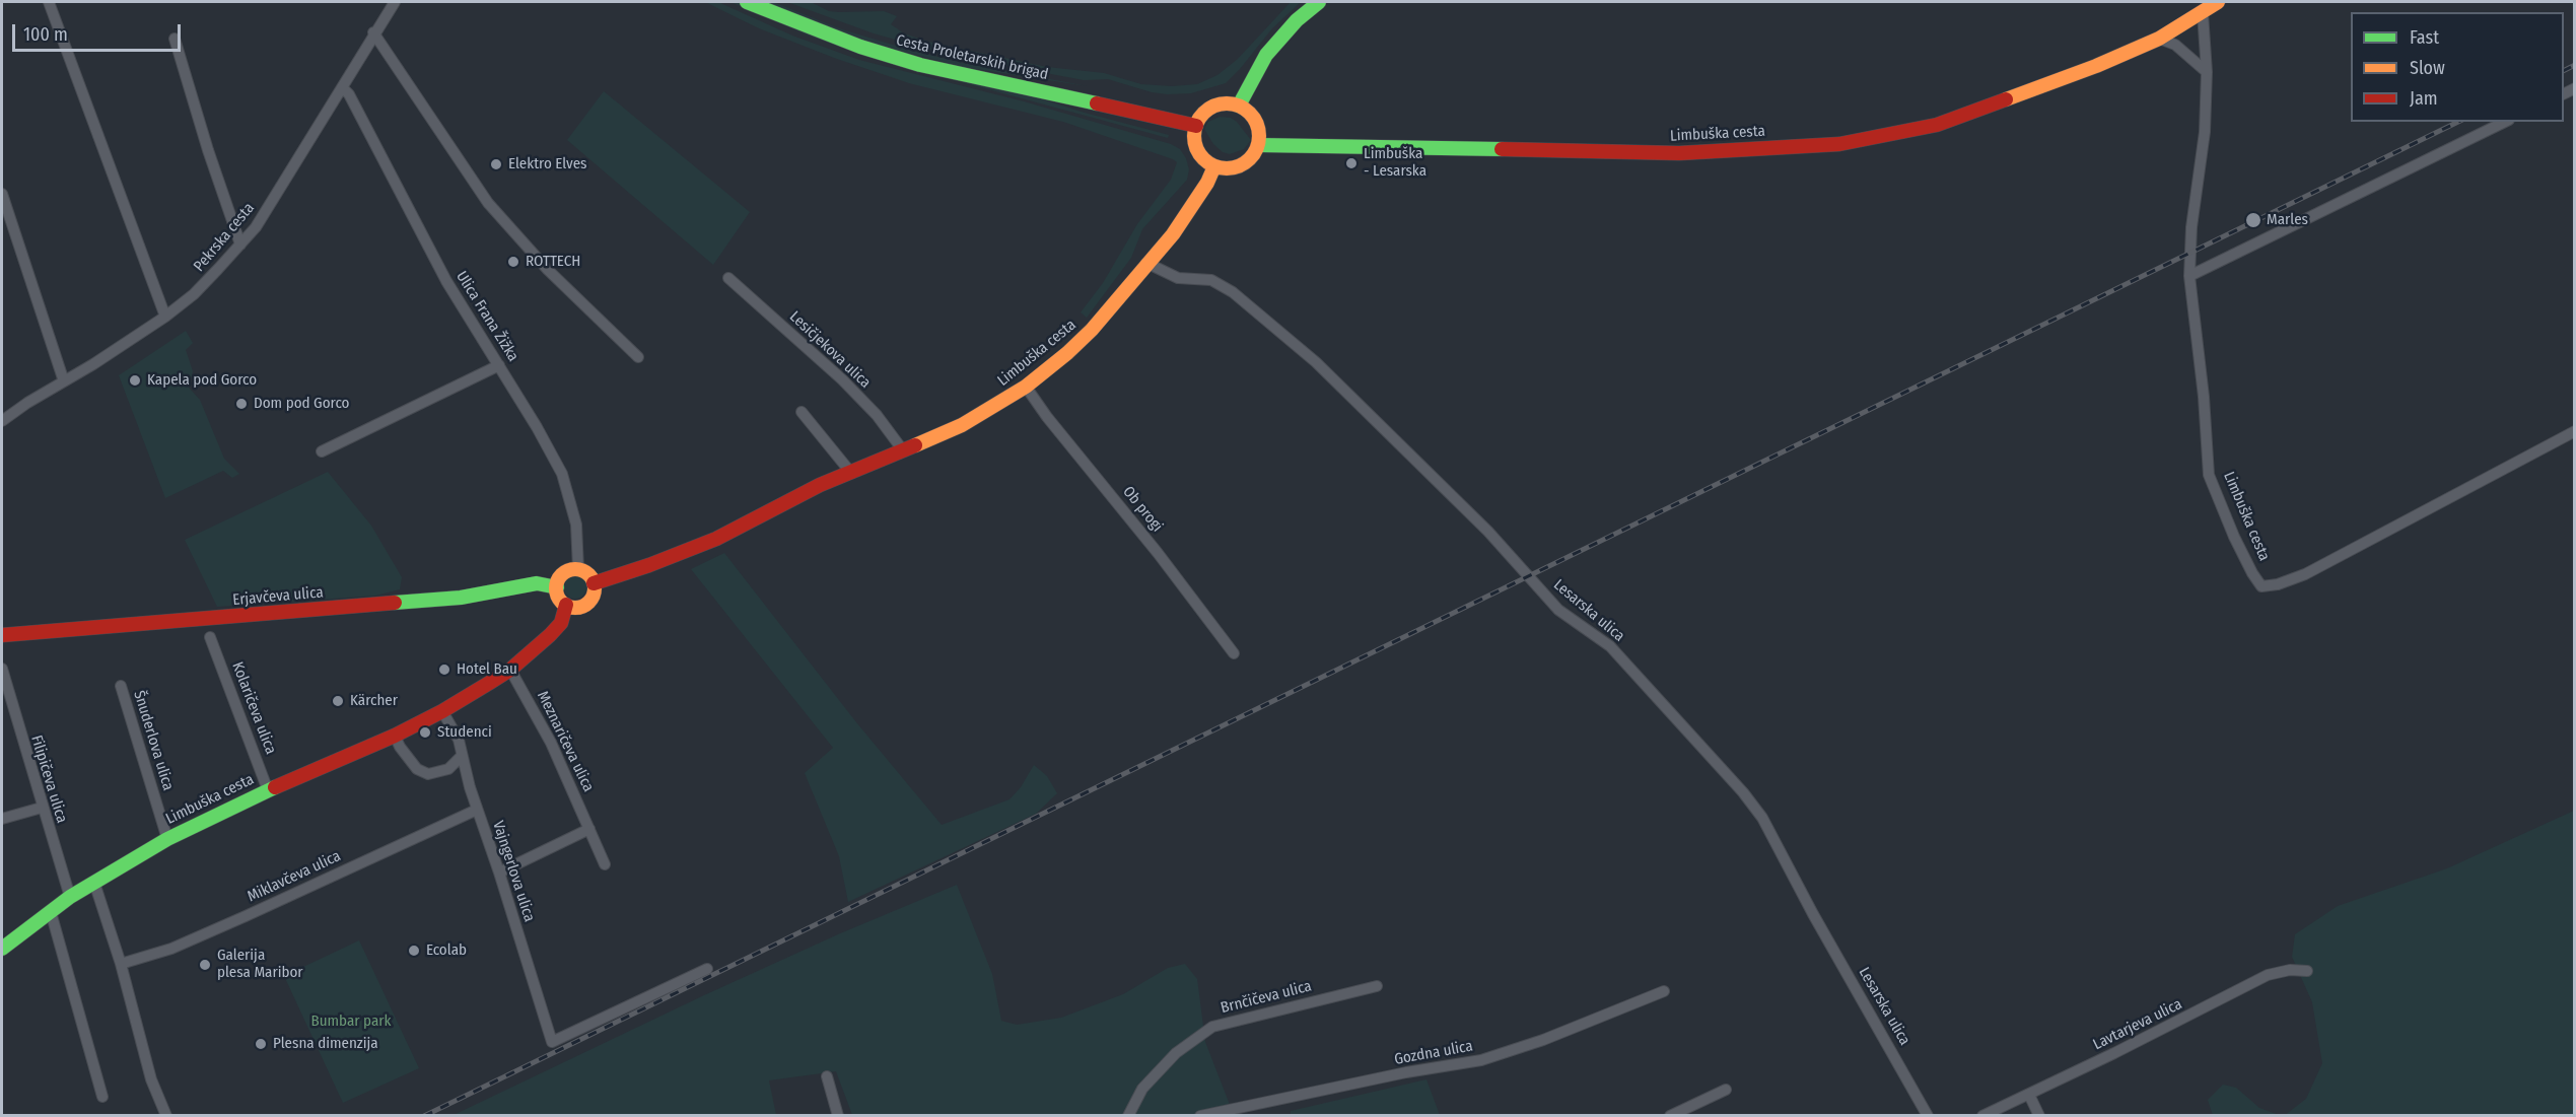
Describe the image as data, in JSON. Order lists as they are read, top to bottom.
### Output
{
  "streets": {
    "main road": ["Cesta Proletarskih brigad", "Limbuška cesta", "Erjavčeva ulica"],
    "street": [
      "Pekrska cesta",
      "Ulica Frana Žižka",
      "Lesičjekova ulica",
      "Ob progi",
      "Lesarska ulica",
      "Kolaričeva ulica",
      "Šnuderlova ulica",
      "Meznaričeva ulica",
      "Filipičeva ulica",
      "Vajngerlova ulica",
      "Miklavčeva ulica",
      "Brnčičeva ulica",
      "Lavtarjeva ulica",
      "Gozdna ulica"
    ]
  },
  "crossings": [
    ["Cesta Proletarskih brigad", "Limbuška cesta"],
    ["Limbuška cesta", "Ulica Frana Žižka"],
    ["Limbuška cesta", "Lesičjekova ulica"],
    ["Limbuška cesta", "Ob progi"],
    ["Limbuška cesta", "Erjavčeva ulica"],
    ["Limbuška cesta", "Lesarska ulica"],
    ["Limbuška cesta", "Kolaričeva ulica"],
    ["Limbuška cesta", "Šnuderlova ulica"],
    ["Limbuška cesta", "Meznaričeva ulica"],
    ["Limbuška cesta", "Filipičeva ulica"],
    ["Limbuška cesta", "Vajngerlova ulica"],
    ["Pekrska cesta", "Ulica Frana Žižka"],
    ["Ulica Frana Žižka", "Erjavčeva ulica"],
    ["Vajngerlova ulica", "Miklavčeva ulica"]
  ],
  "parks": ["Bumbar park"],
  "places": [
    "Limbuška - Lesarska",
    "Elektro Elves",
    "Marles",
    "ROTTECH",
    "Kapela pod Gorco",
    "Dom pod Gorco",
    "Hotel Bau",
    "Kärcher",
    "Studenci",
    "Ecolab",
    "Galerija plesa Maribor",
    "Plesna dimenzija"
  ],
  "legend": ["Fast", "Slow", "Jam"],
  "scale_bar": "100 m"
}
